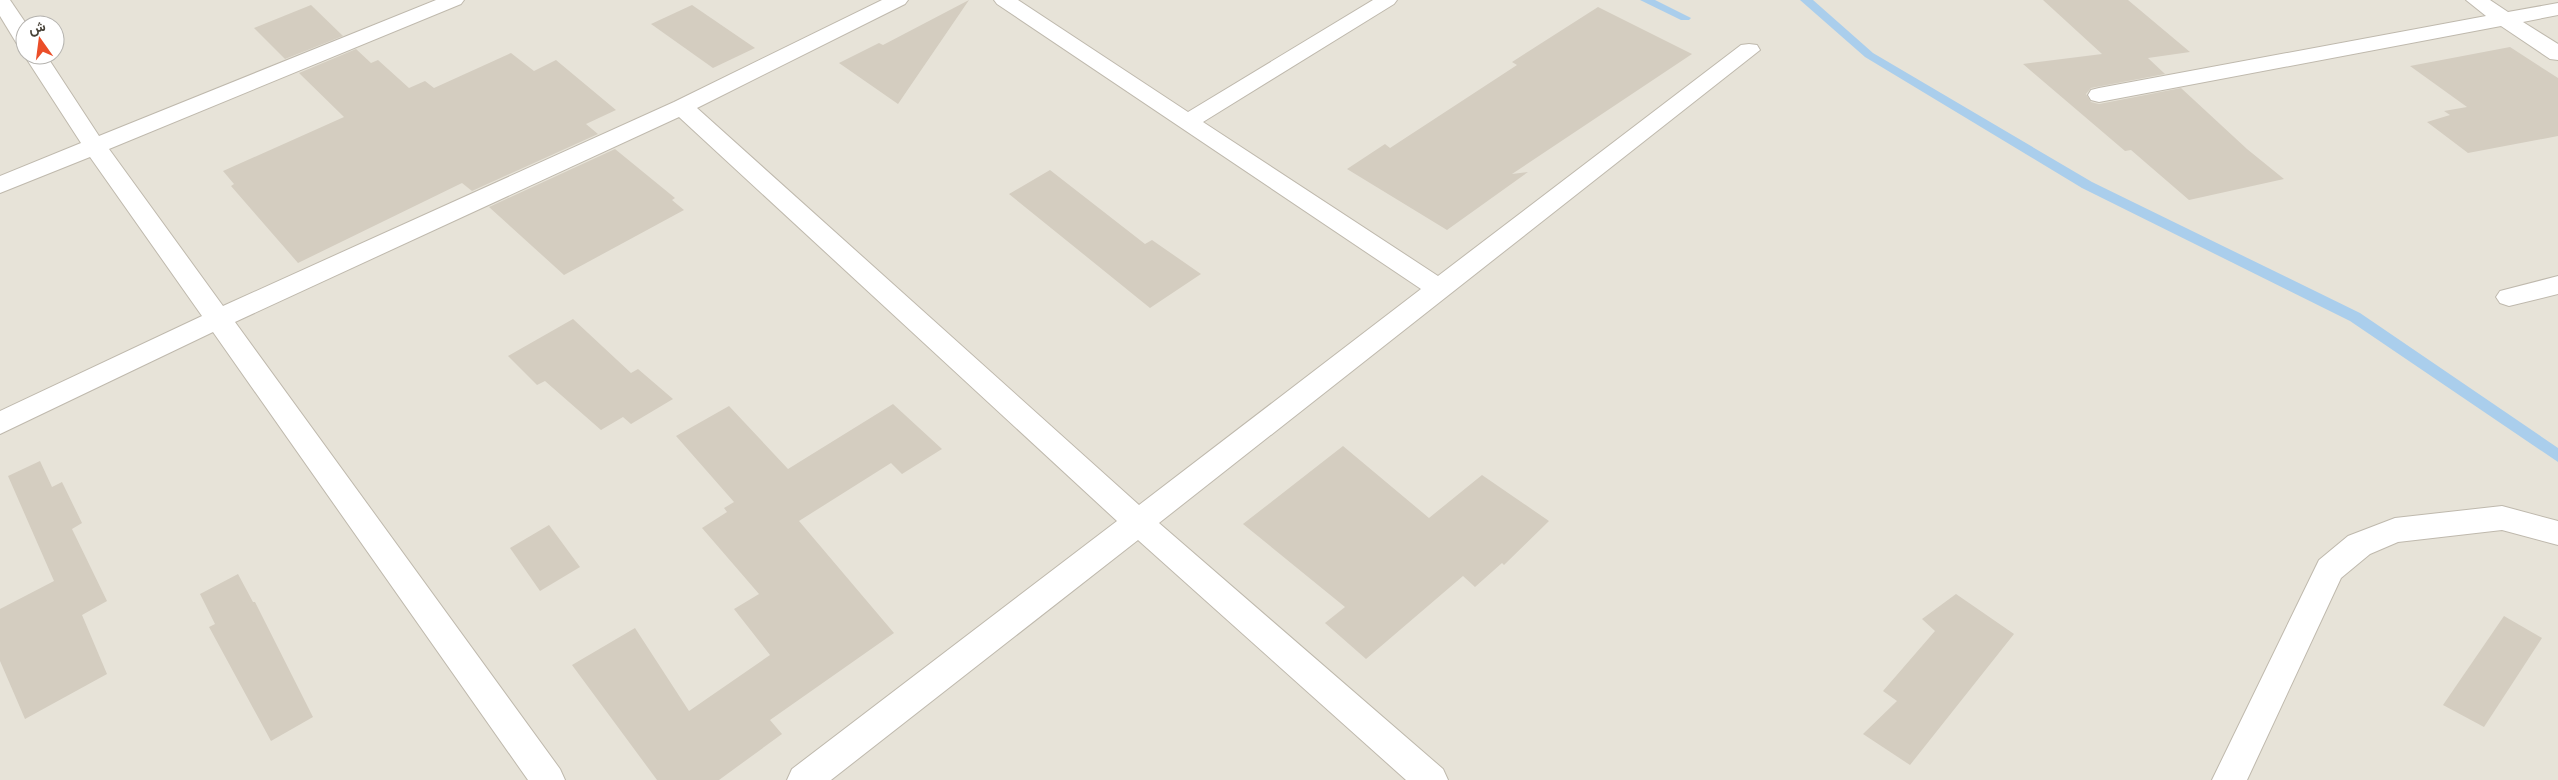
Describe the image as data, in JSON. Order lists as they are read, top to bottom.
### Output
{
  "north": "top"
}
